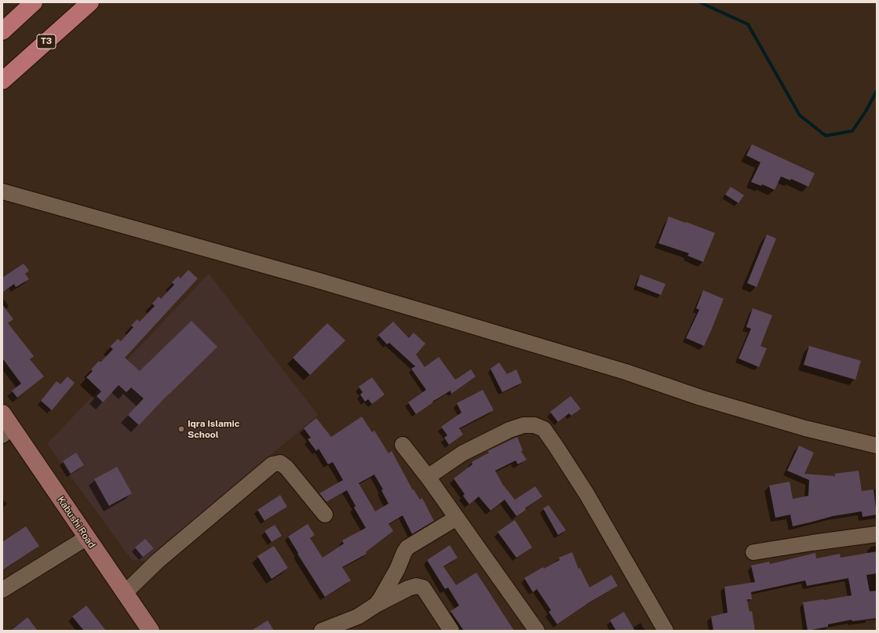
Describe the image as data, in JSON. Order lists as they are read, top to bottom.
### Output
{
  "streets": {
    "highway": ["T3"],
    "main road": ["Kabushi Road"]
  },
  "places": ["Iqra Islamic School"]
}
